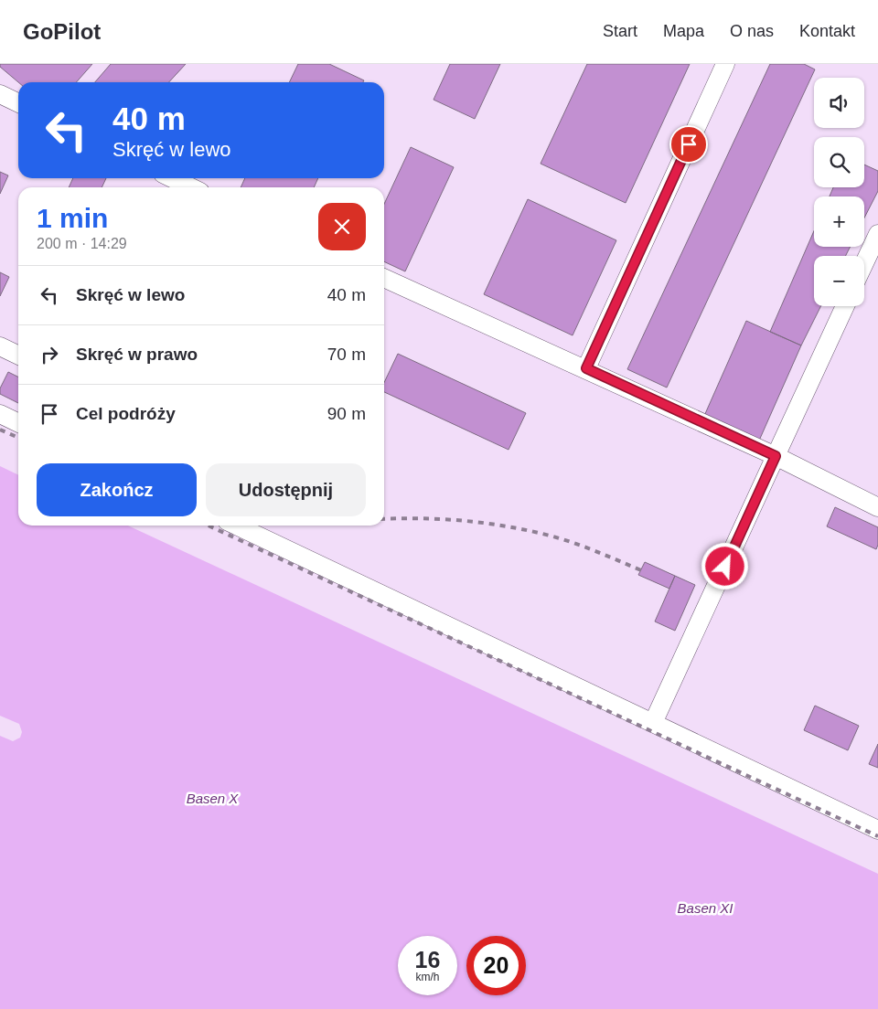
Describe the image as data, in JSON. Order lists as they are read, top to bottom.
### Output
{
  "water": ["Basen X", "Basen XI"],
  "page": {
    "header": "GoPilot",
    "nav": [
      "Start",
      "Mapa",
      "O nas",
      "Kontakt"
    ],
    "map_buttons": ["+", "−"],
    "turn": ["40 m", "Skręć w lewo"],
    "heading": ["1 min", "200 m · 14:29"],
    "list": [
      {
        "name": "Skręć w lewo",
        "value": "40 m"
      },
      {
        "name": "Skręć w prawo",
        "value": "70 m"
      },
      {
        "name": "Cel podróży",
        "value": "90 m"
      }
    ],
    "buttons": ["Zakończ", "Udostępnij"],
    "speed": "16 km/h",
    "limit": "20"
  }
}
